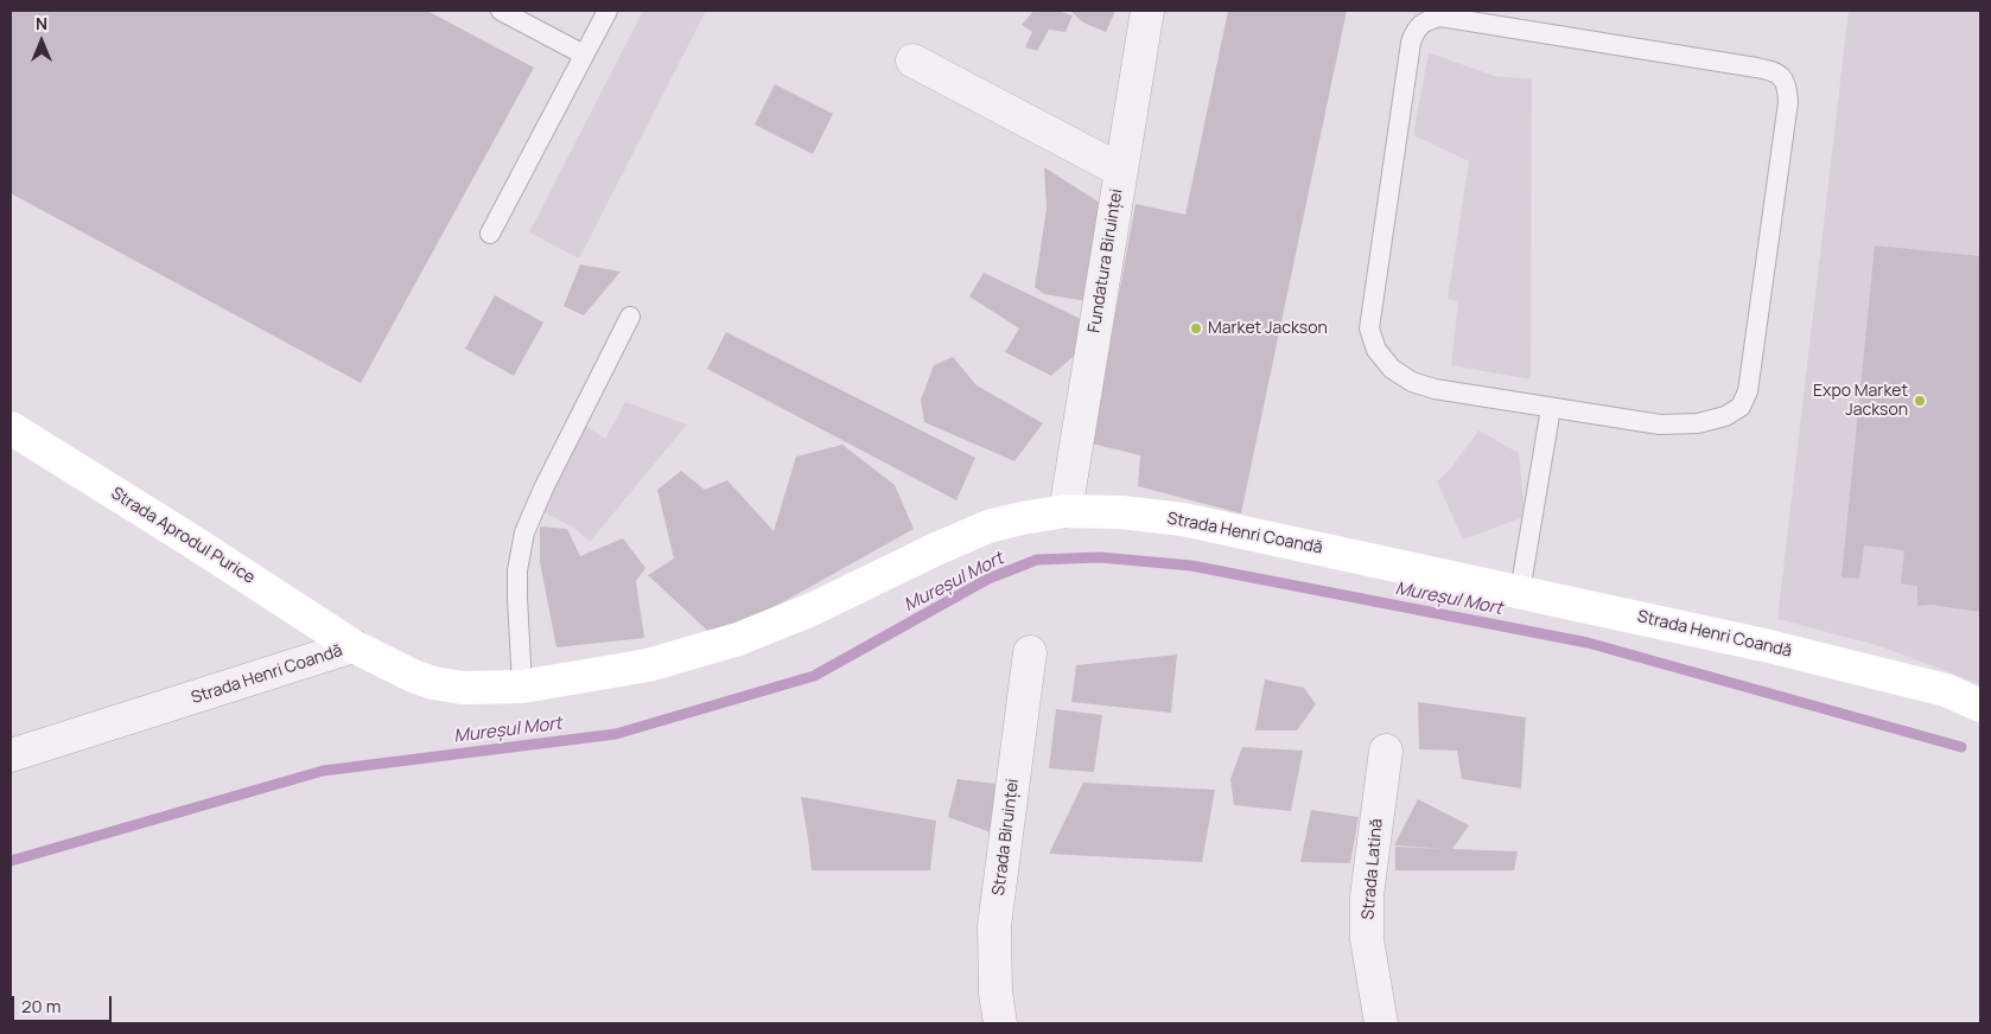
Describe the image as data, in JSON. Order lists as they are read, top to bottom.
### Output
{
  "streets": {
    "street": [
      "Fundatura Biruinței",
      "Strada Henri Coandă",
      "Strada Aprodul Purice",
      "Strada Biruinței",
      "Strada Latină"
    ]
  },
  "crossings": [
    ["Fundatura Biruinței", "Strada Henri Coandă"],
    ["Strada Henri Coandă", "Strada Aprodul Purice"]
  ],
  "water": ["Mureșul Mort"],
  "places": ["Market Jackson", "Expo Market Jackson"],
  "scale_bar": "20 m",
  "north": "top"
}
